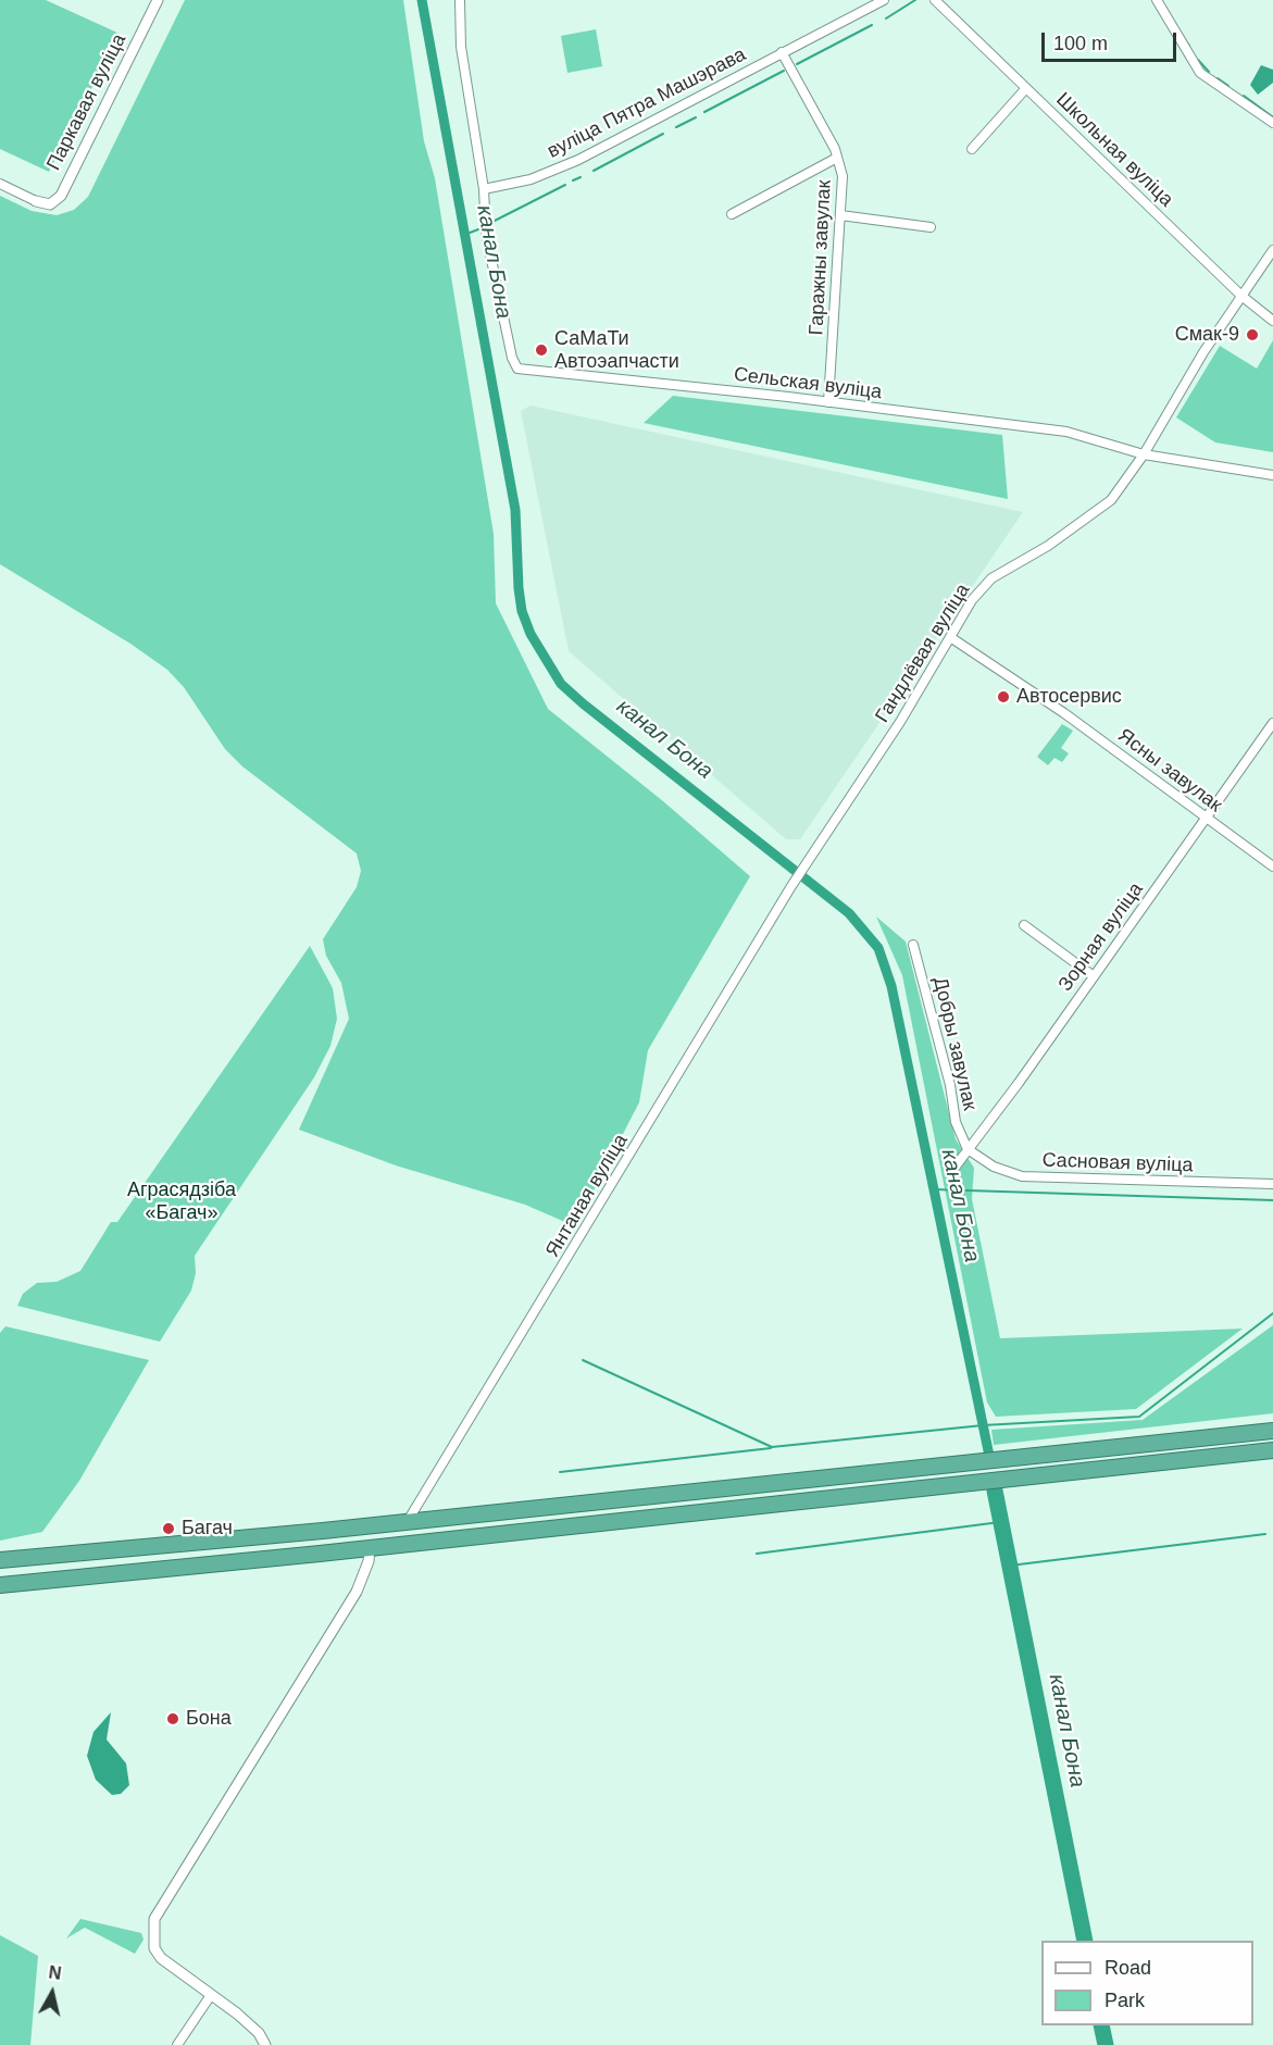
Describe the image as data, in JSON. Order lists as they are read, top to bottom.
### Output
{
  "streets": {
    "street": [
      "Паркавая вуліца",
      "вуліца Пятра Машэрава",
      "Школьная вуліца",
      "Гаражны завулак",
      "Сельская вуліца",
      "Гандлёвая вуліца",
      "Ясны завулак",
      "Зорная вуліца",
      "Добры завулак",
      "Сасновая вуліца",
      "Янтаная вуліца"
    ]
  },
  "crossings": [
    ["вуліца Пятра Машэрава", "Гаражны завулак"],
    ["вуліца Пятра Машэрава", "Сельская вуліца"],
    ["Школьная вуліца", "Гандлёвая вуліца"],
    ["Гаражны завулак", "Сельская вуліца"],
    ["Сельская вуліца", "Гандлёвая вуліца"],
    ["Гандлёвая вуліца", "Ясны завулак"],
    ["Гандлёвая вуліца", "Янтаная вуліца"],
    ["Ясны завулак", "Зорная вуліца"],
    ["Зорная вуліца", "Добры завулак"],
    ["Зорная вуліца", "Сасновая вуліца"],
    ["Добры завулак", "Сасновая вуліца"]
  ],
  "water": ["канал Бона"],
  "parks": ["Аграсядзіба «Багач»"],
  "places": [
    "Смак-9",
    "СаМаТи Автоэапчасти",
    "Автосервис",
    "Багач",
    "Бона"
  ],
  "legend": ["Road", "Park"],
  "scale_bar": "100 m",
  "north": "top"
}
